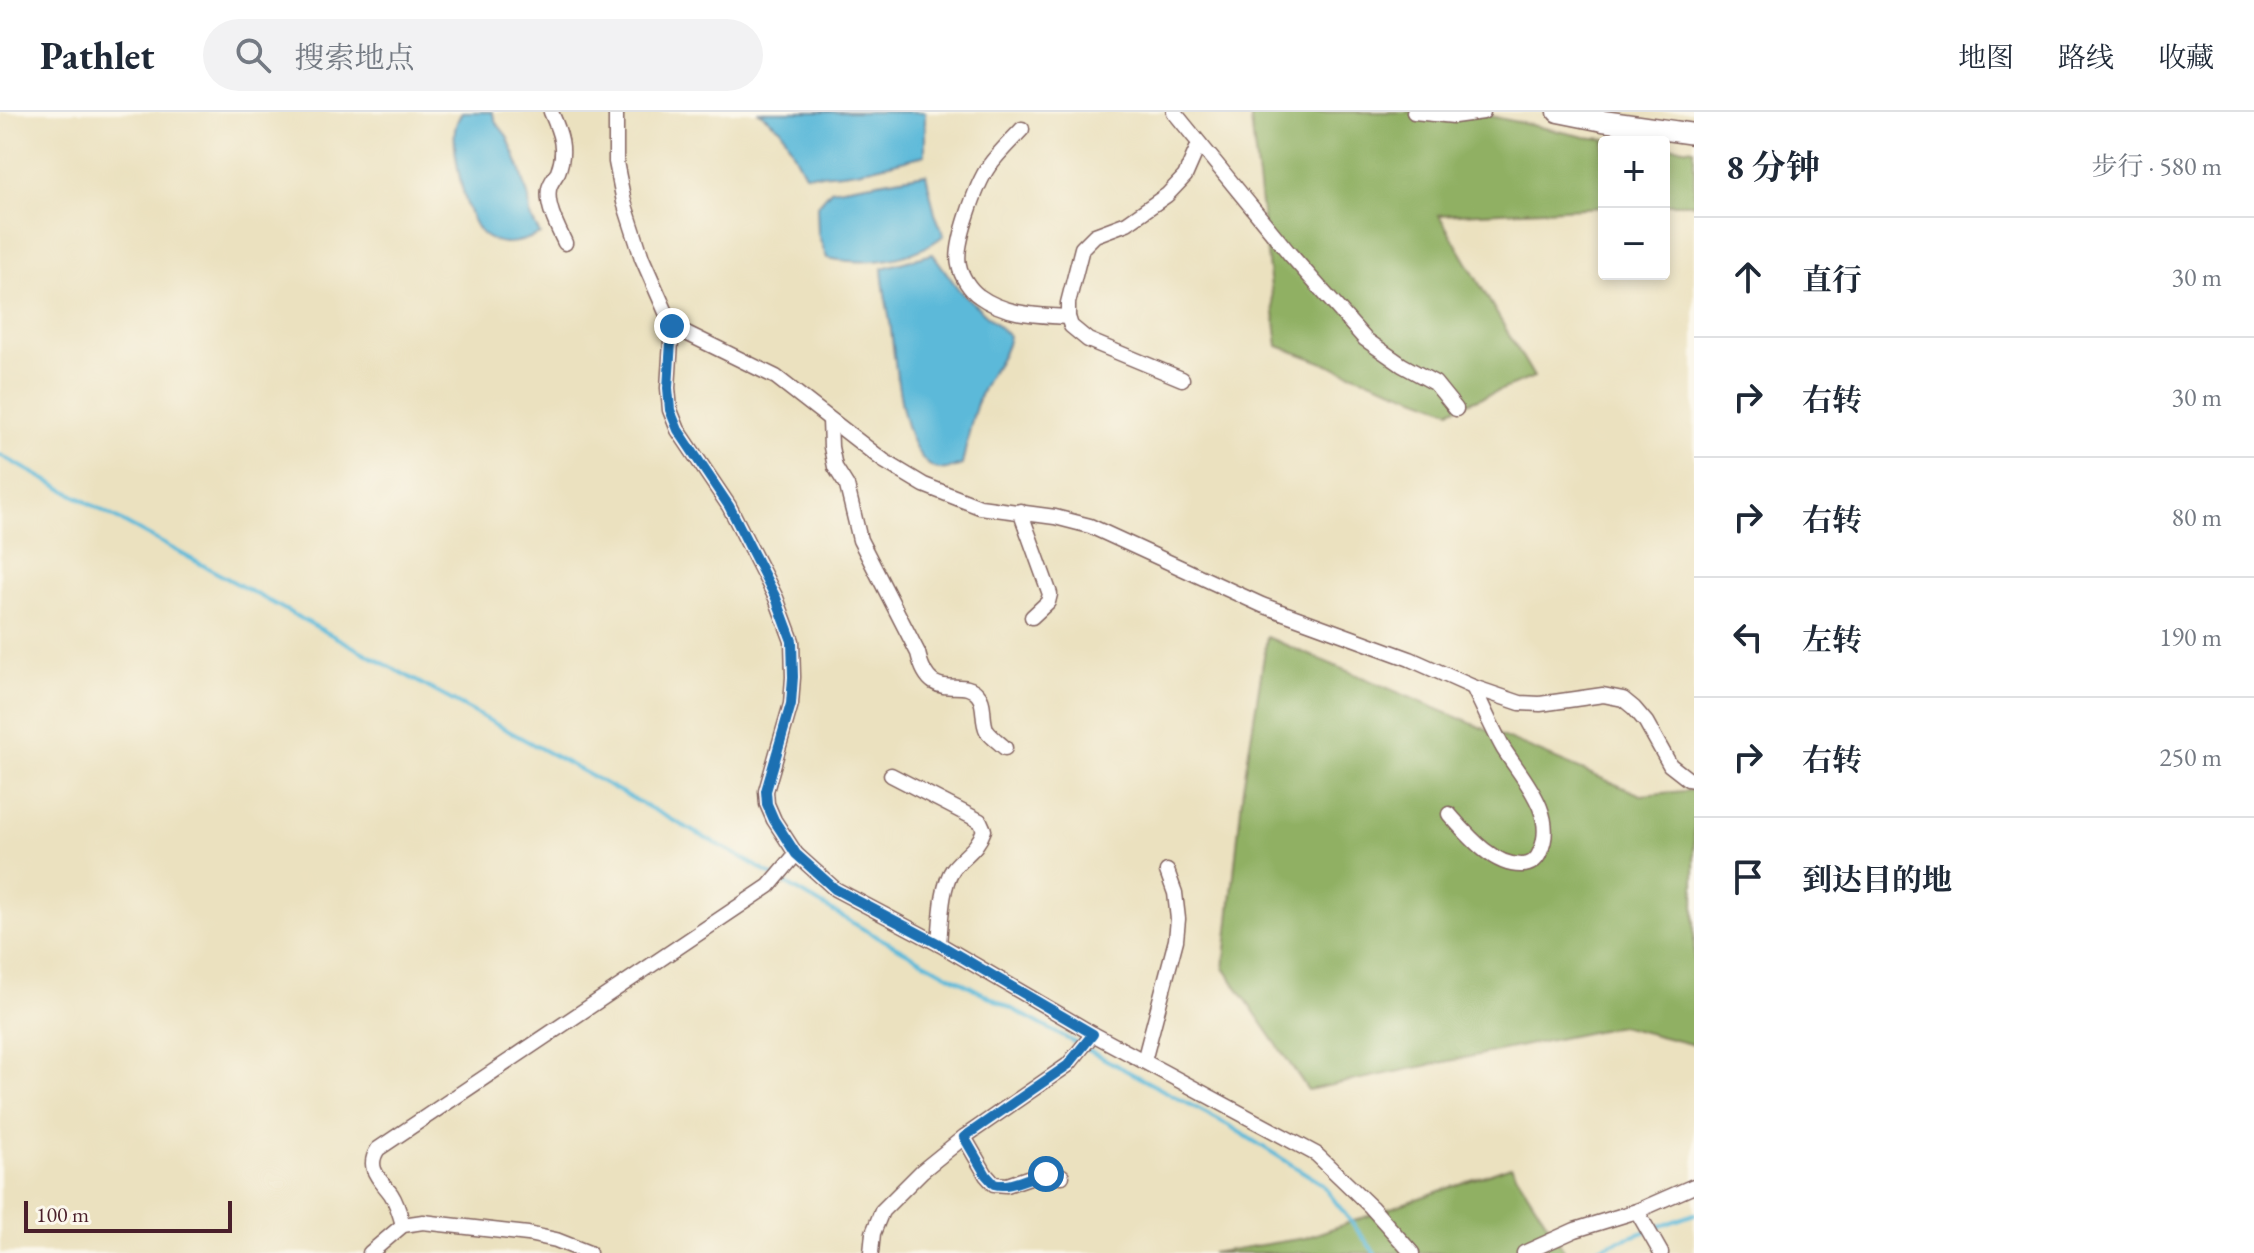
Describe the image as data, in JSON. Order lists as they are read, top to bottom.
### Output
{
  "scale_bar": "100 m",
  "page": {
    "header": "Pathlet",
    "search": "搜索地点",
    "nav": ["地图", "路线", "收藏"],
    "heading": ["8 分钟", "步行 · 580 m"],
    "map_buttons": ["+", "−"],
    "list": [
      ["直行", "30 m"],
      ["右转", "30 m"],
      ["右转", "80 m"],
      ["左转", "190 m"],
      ["右转", "250 m"],
      "到达目的地"
    ],
    "scale": "100 m"
  }
}
